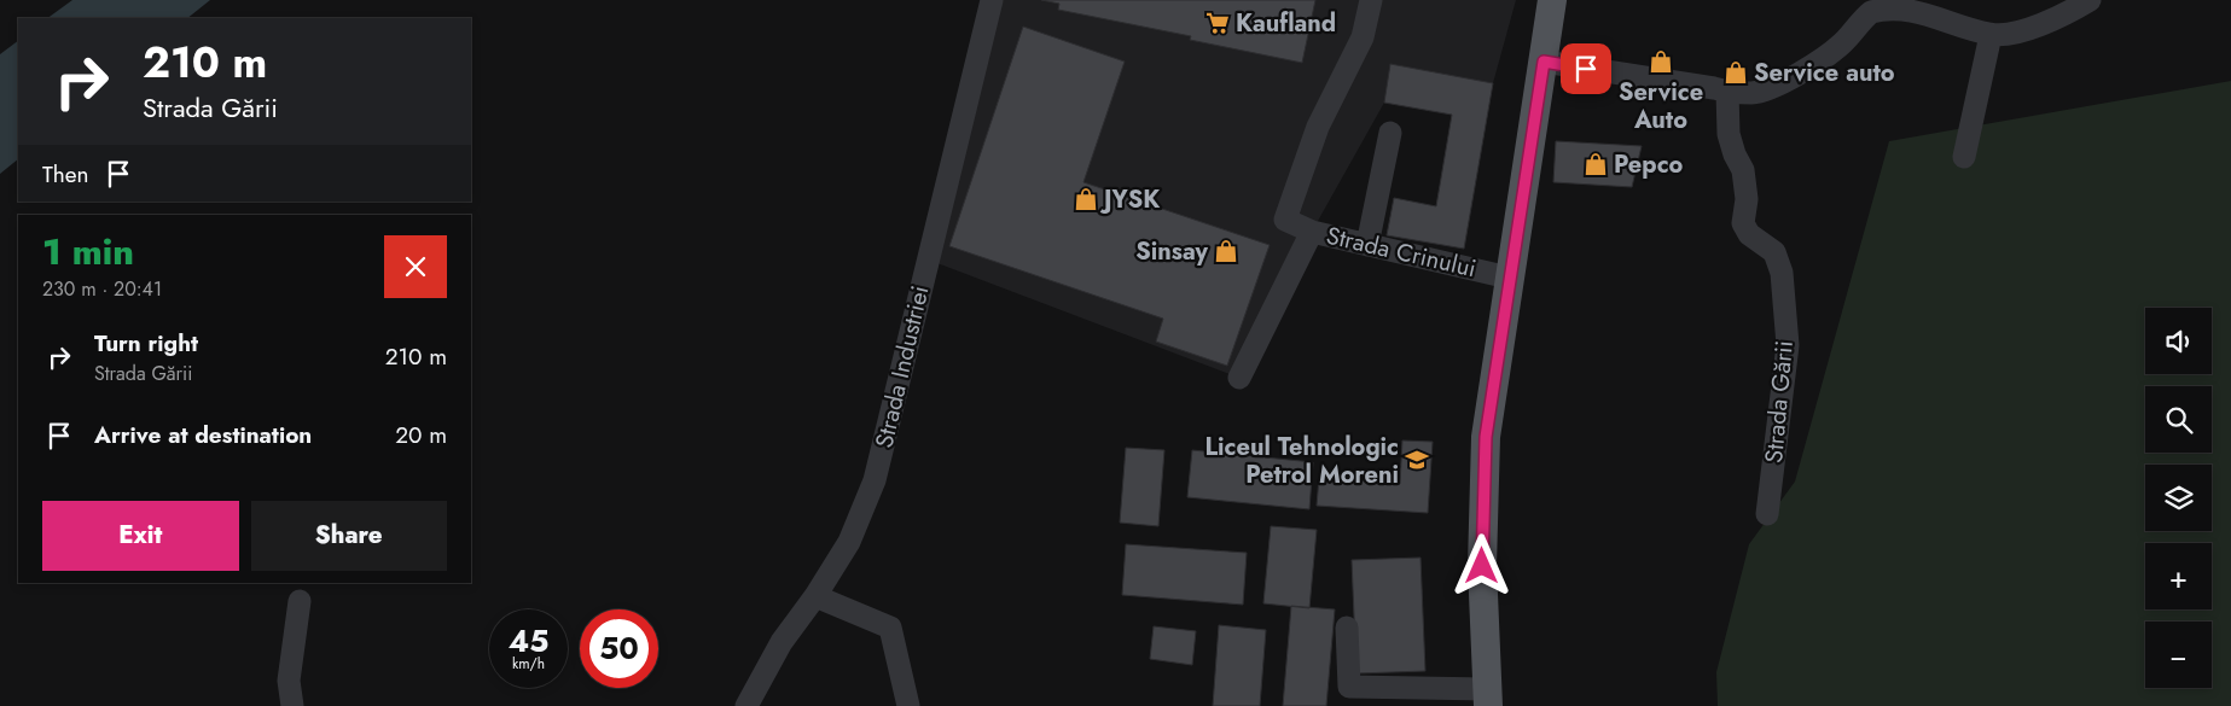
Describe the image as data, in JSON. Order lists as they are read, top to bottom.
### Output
{
  "streets": {
    "street": ["Strada Crinului", "Strada Industriei", "Strada Gării"]
  },
  "places": {
    "supermarket": ["Kaufland"],
    "shop": [
      "Service Auto",
      "Service auto",
      "Pepco",
      "JYSK",
      "Sinsay"
    ],
    "school or university": ["Liceul Tehnologic Petrol Moreni"]
  },
  "page": {
    "turn": ["210 m", "Strada Gării"],
    "then": "Then",
    "heading": ["1 min", "230 m · 20:41"],
    "map_buttons": ["+", "−"],
    "list": [
      {
        "name": "Turn right",
        "note": "Strada Gării",
        "value": "210 m"
      },
      {
        "name": "Arrive at destination",
        "value": "20 m"
      }
    ],
    "buttons": ["Exit", "Share"],
    "speed": "45 km/h",
    "limit": "50"
  }
}
